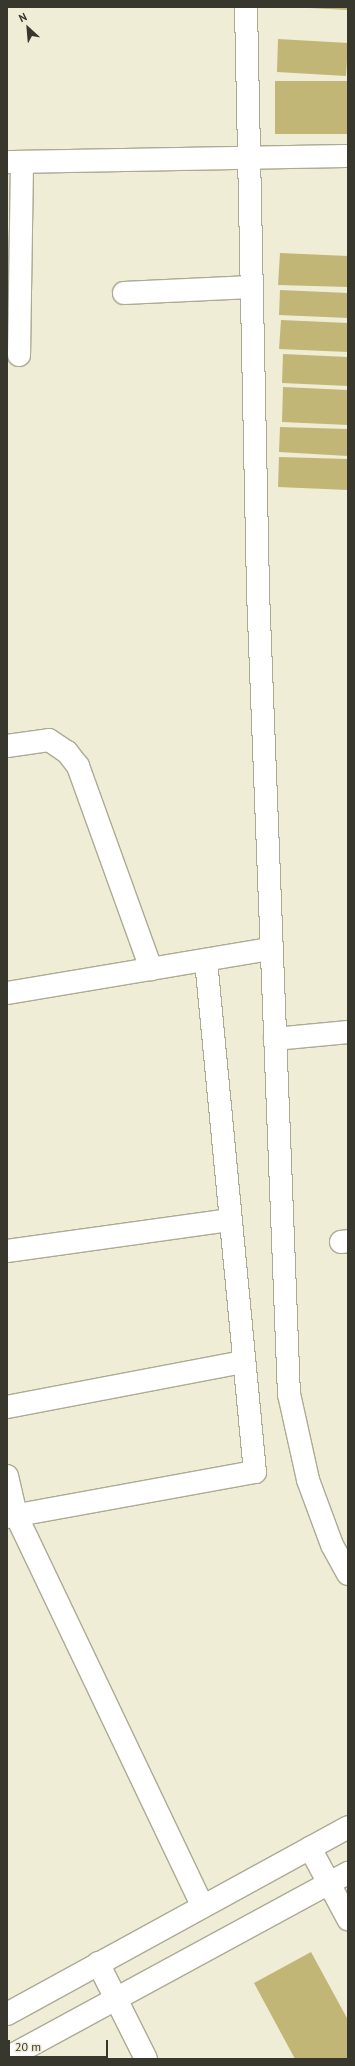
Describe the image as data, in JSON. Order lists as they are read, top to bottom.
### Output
{
  "scale_bar": "20 m",
  "north": "top left"
}
